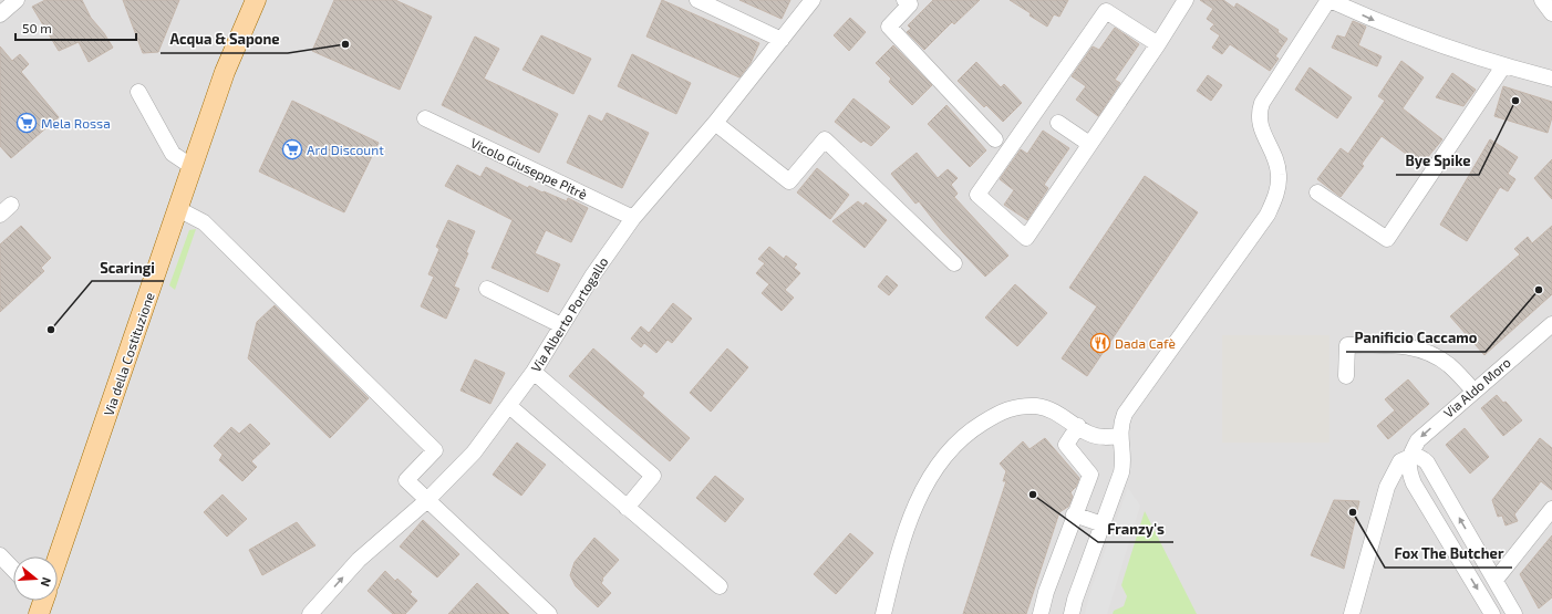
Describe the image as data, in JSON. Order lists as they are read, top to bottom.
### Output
{
  "streets": {
    "main road": ["Via della Costituzione"],
    "street": ["Vicolo Giuseppe Pitrè", "Via Alberto Portogallo", "Via Aldo Moro"]
  },
  "crossings": [
    ["Vicolo Giuseppe Pitrè", "Via Alberto Portogallo"]
  ],
  "places": {
    "other": [
      "Acqua & Sapone",
      "Bye Spike",
      "Panificio Caccamo",
      "Scaringi",
      "Franzy's",
      "Fox The Butcher"
    ],
    "supermarket": ["Mela Rossa", "Ard Discount"],
    "restaurant": ["Dada Cafè"]
  },
  "scale_bar": "50 m",
  "north": "right"
}
